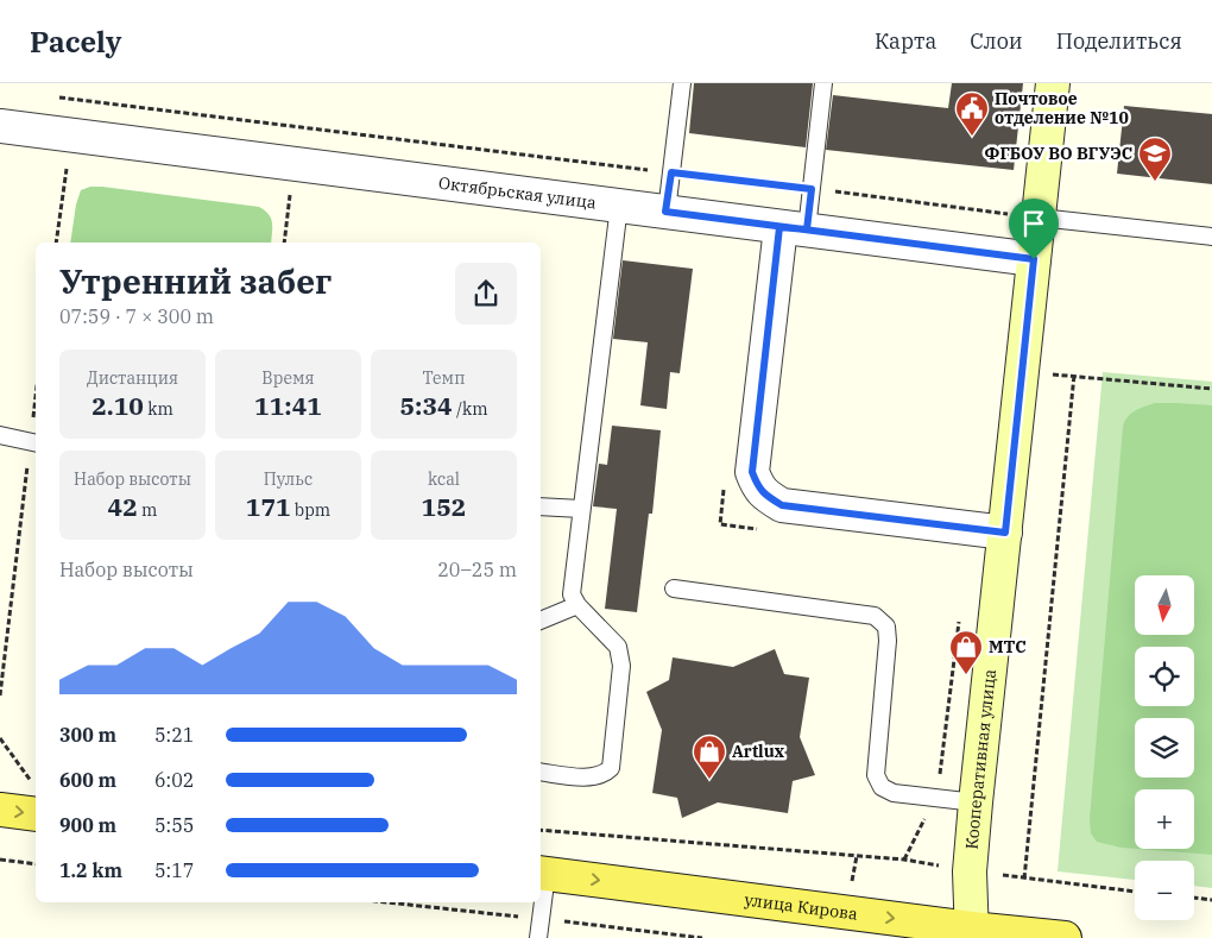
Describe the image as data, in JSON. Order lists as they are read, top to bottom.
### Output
{
  "streets": {
    "main road": ["Кооперативная улица", "улица Кирова"],
    "street": ["Октябрьская улица"]
  },
  "crossings": [
    ["Октябрьская улица", "Кооперативная улица"],
    ["Кооперативная улица", "улица Кирова"]
  ],
  "one_way": ["улица Кирова"],
  "places": {
    "public building": ["Почтовое отделение №10"],
    "school or university": ["ФГБОУ ВО ВГУЭС"],
    "shop": ["МТС", "Artlux"]
  },
  "north": "bottom",
  "page": {
    "header": "Pacely",
    "nav": ["Карта", "Слои", "Поделиться"],
    "heading": ["Утренний забег", "07:59 · 7 × 300 m"],
    "stats": [
      ["Дистанция", "2.10 km"],
      ["Время", "11:41"],
      ["Темп", "5:34 /km"],
      ["Набор высоты", "42 m"],
      ["Пульс", "171 bpm"],
      ["kcal", "152"]
    ],
    "chart": ["Набор высоты", "20–25 m"],
    "map_buttons": ["+", "−"],
    "list": [
      {
        "name": "300 m",
        "note": "5:21"
      },
      {
        "name": "600 m",
        "note": "6:02"
      },
      {
        "name": "900 m",
        "note": "5:55"
      },
      {
        "name": "1.2 km",
        "note": "5:17"
      }
    ]
  }
}
